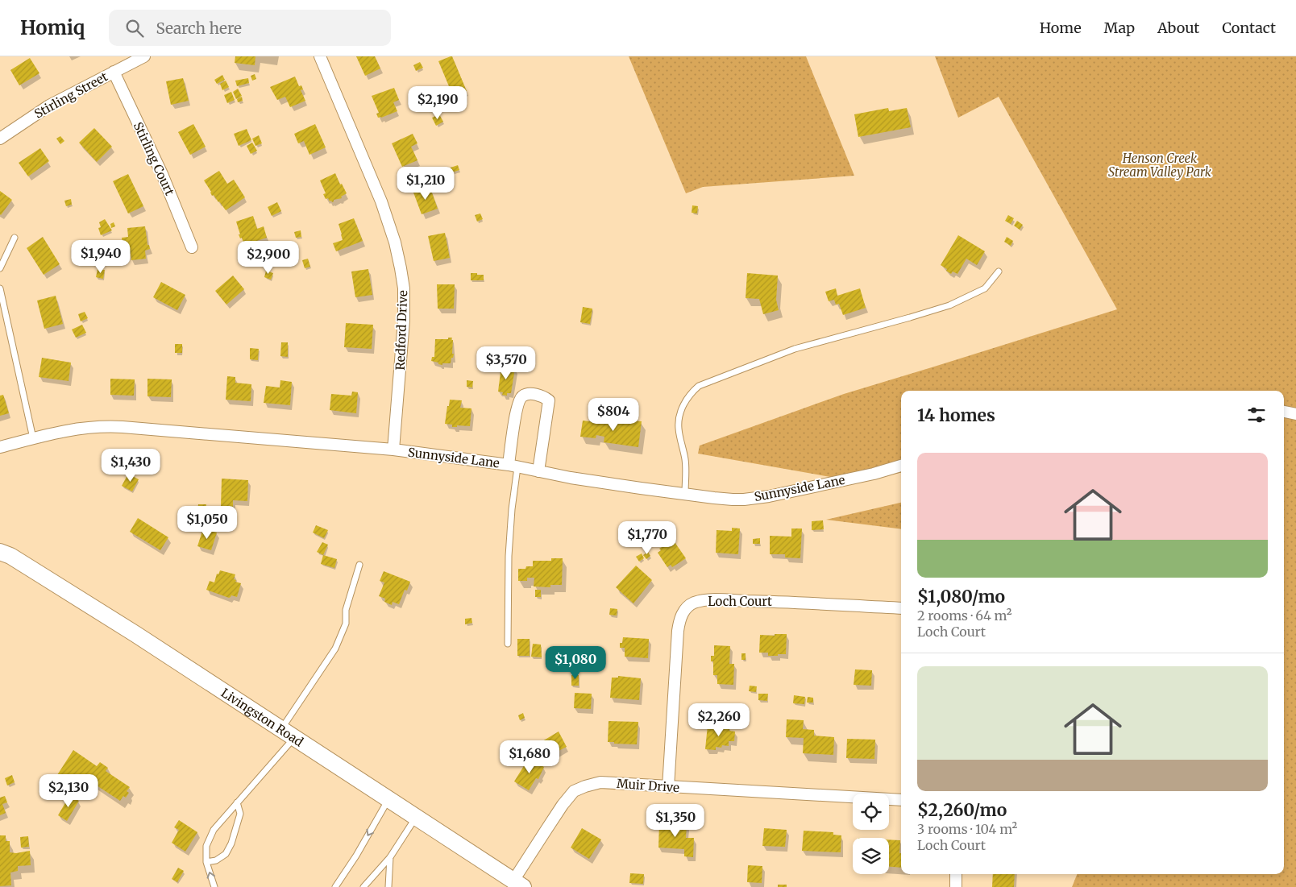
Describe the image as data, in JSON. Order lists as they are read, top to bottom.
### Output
{
  "streets": {
    "main road": ["Livingston Road"],
    "street": [
      "Stirling Street",
      "Stirling Court",
      "Redford Drive",
      "Sunnyside Lane",
      "Loch Court",
      "Muir Drive"
    ]
  },
  "crossings": [
    ["Stirling Street", "Stirling Court"],
    ["Redford Drive", "Sunnyside Lane"],
    ["Loch Court", "Muir Drive"],
    ["Livingston Road", "Muir Drive"]
  ],
  "parks": ["Henson Creek Stream Valley Park"],
  "page": {
    "header": "Homiq",
    "search": "Search here",
    "nav": [
      "Home",
      "Map",
      "About",
      "Contact"
    ],
    "price": [
      "$2,190",
      "$1,210",
      "$1,940",
      "$2,900",
      "$3,570",
      "$804",
      "$1,430",
      "$1,050",
      "$1,770",
      "$1,080",
      "$2,260",
      "$1,680",
      "$2,130",
      "$1,350"
    ],
    "heading": "14 homes",
    "list": [
      {
        "name": "$1,080/mo",
        "note": "2 rooms · 64 m² · Loch Court"
      },
      {
        "name": "$2,260/mo",
        "note": "3 rooms · 104 m² · Loch Court"
      }
    ]
  }
}
